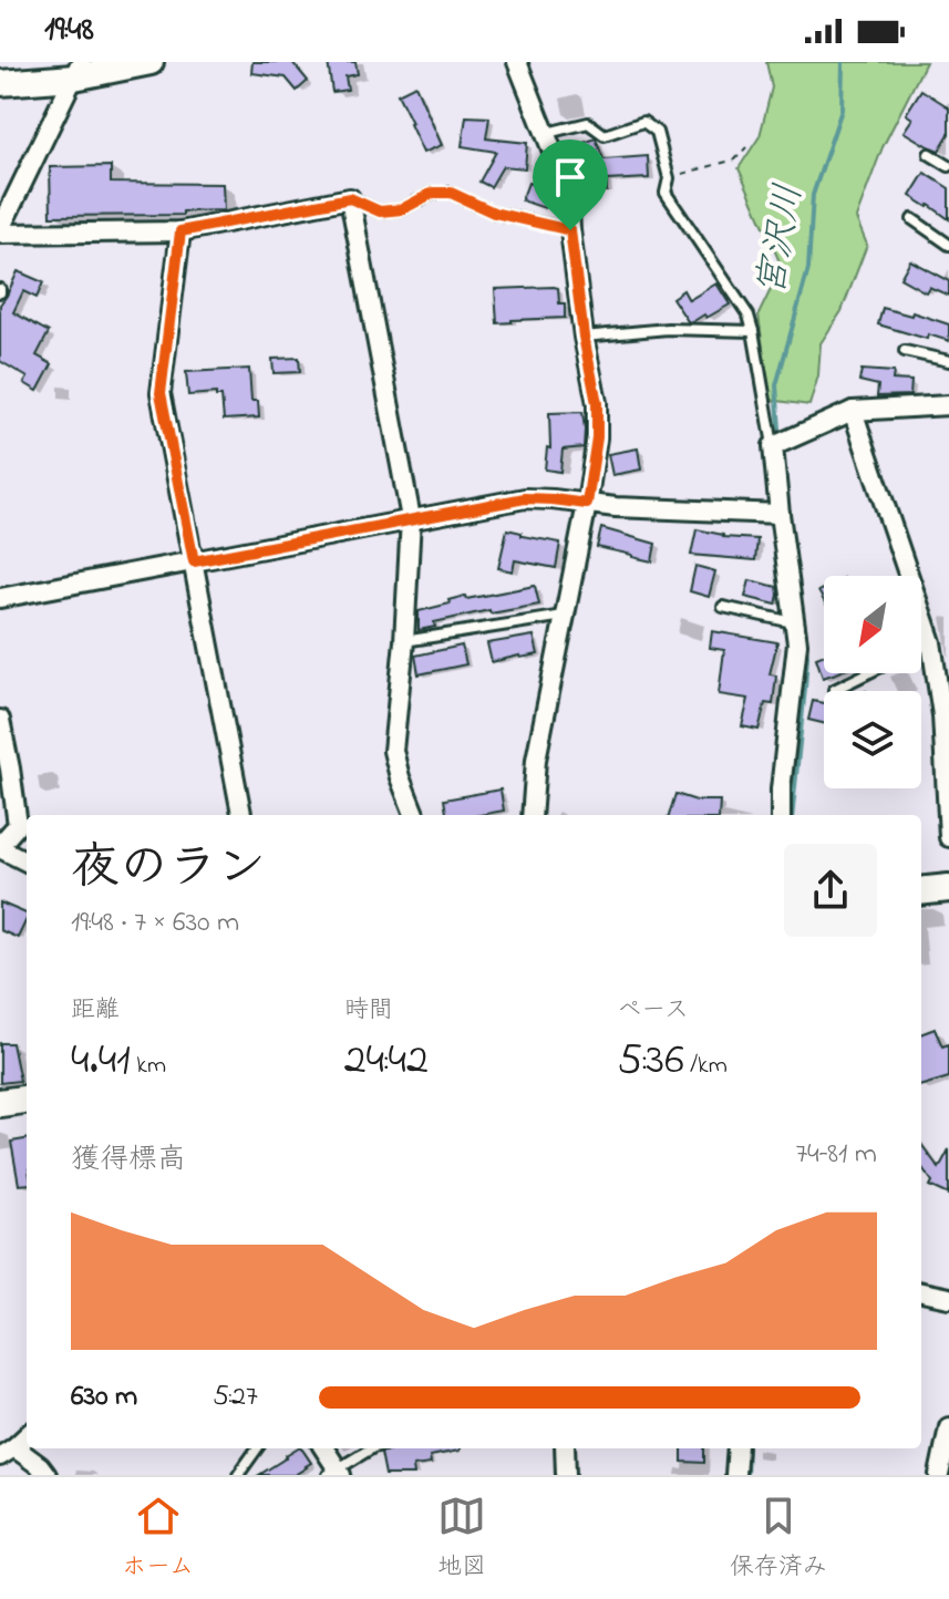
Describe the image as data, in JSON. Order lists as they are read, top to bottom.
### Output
{
  "water": ["宮沢川"],
  "north": "bottom left",
  "page": {
    "status": "19:48",
    "heading": ["夜のラン", "19:48 · 7 × 630 m"],
    "stats": [
      ["距離", "4.41 km"],
      ["時間", "24:42"],
      ["ペース", "5:36 /km"]
    ],
    "chart": ["獲得標高", "74–81 m"],
    "list": [
      {
        "name": "630 m",
        "note": "5:27"
      }
    ],
    "tabs": ["ホーム", "地図", "保存済み"]
  }
}
